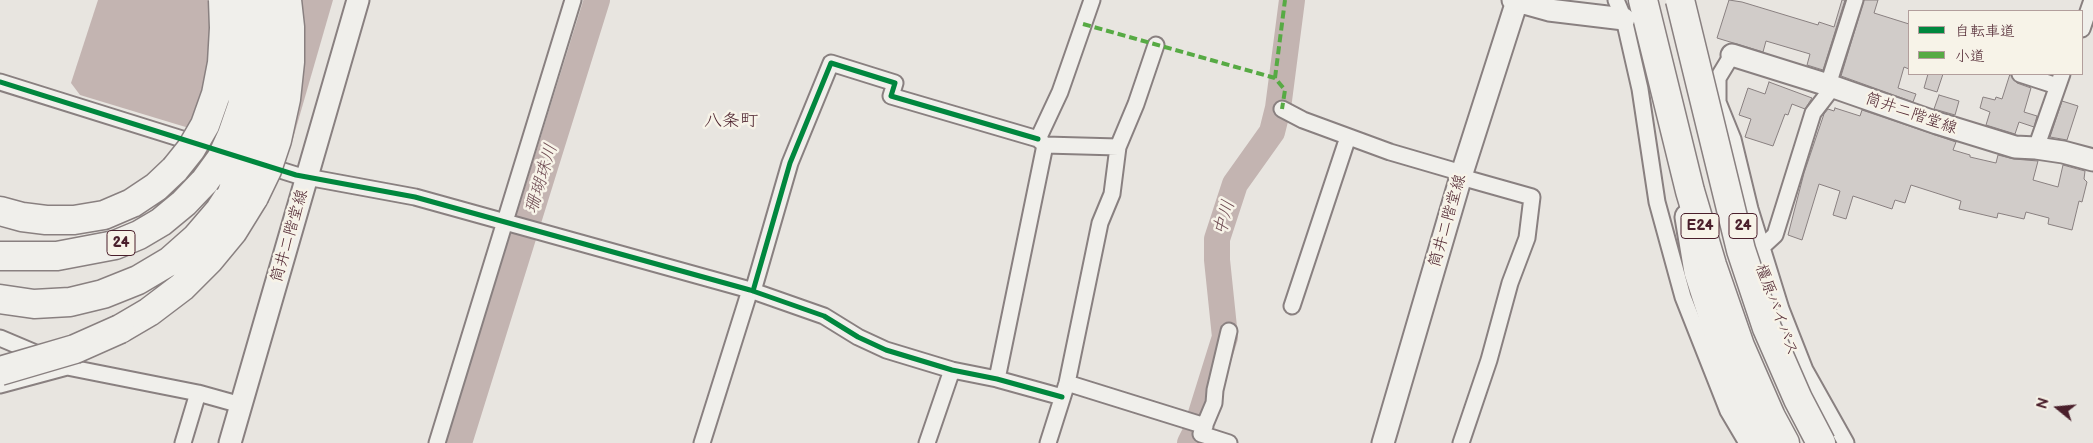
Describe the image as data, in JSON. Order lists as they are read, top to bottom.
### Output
{
  "streets": {
    "highway": ["E24", "24", "橿原バイパス"],
    "main road": ["筒井二階堂線"]
  },
  "crossings": [
    ["E24", "橿原バイパス"]
  ],
  "districts": ["八条町"],
  "water": ["珊瑚珠川", "中川"],
  "legend": ["自転車道", "小道"],
  "north": "left"
}
